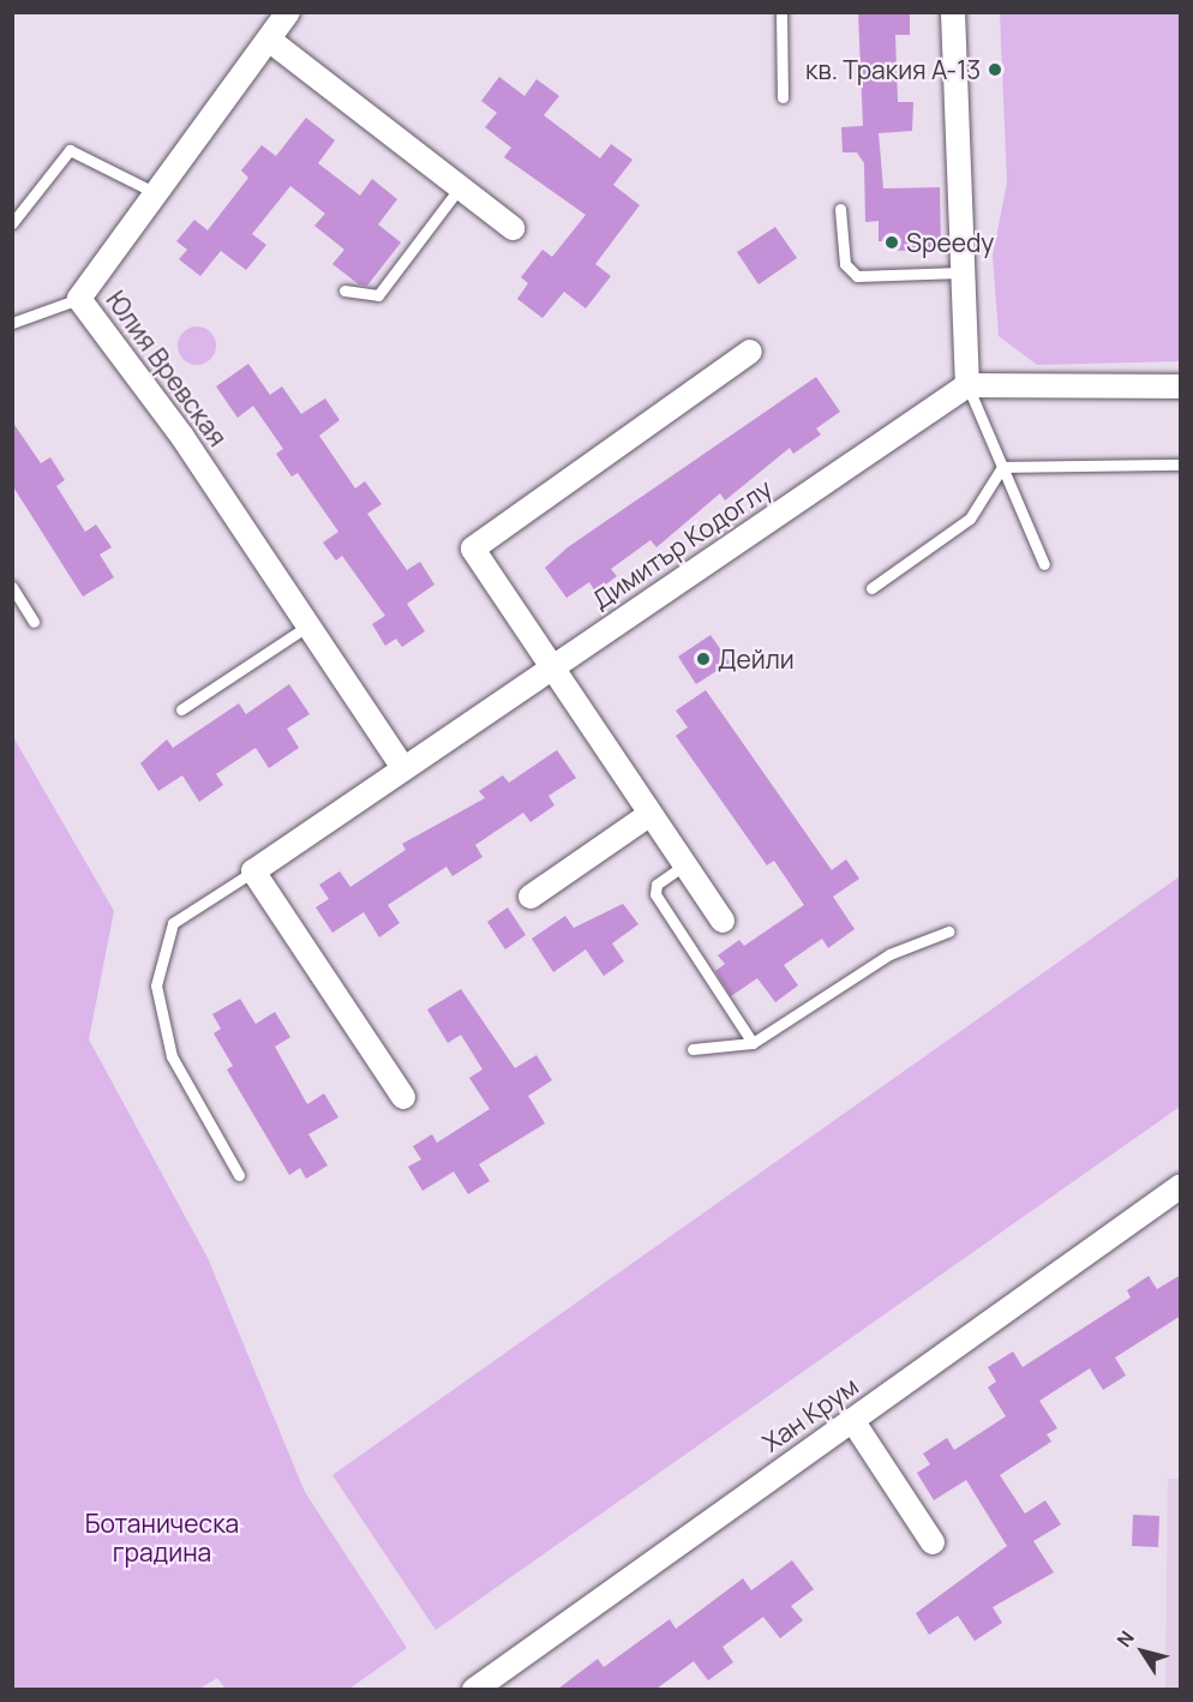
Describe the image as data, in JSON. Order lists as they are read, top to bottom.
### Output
{
  "streets": {
    "street": ["Юлия Вревская", "Димитър Кодоглу", "Хан Крум"]
  },
  "crossings": [
    ["Юлия Вревская", "Димитър Кодоглу"]
  ],
  "parks": ["Ботаническа градина"],
  "places": ["кв. Тракия А-13", "Speedy", "Дейли"],
  "north": "top left"
}
